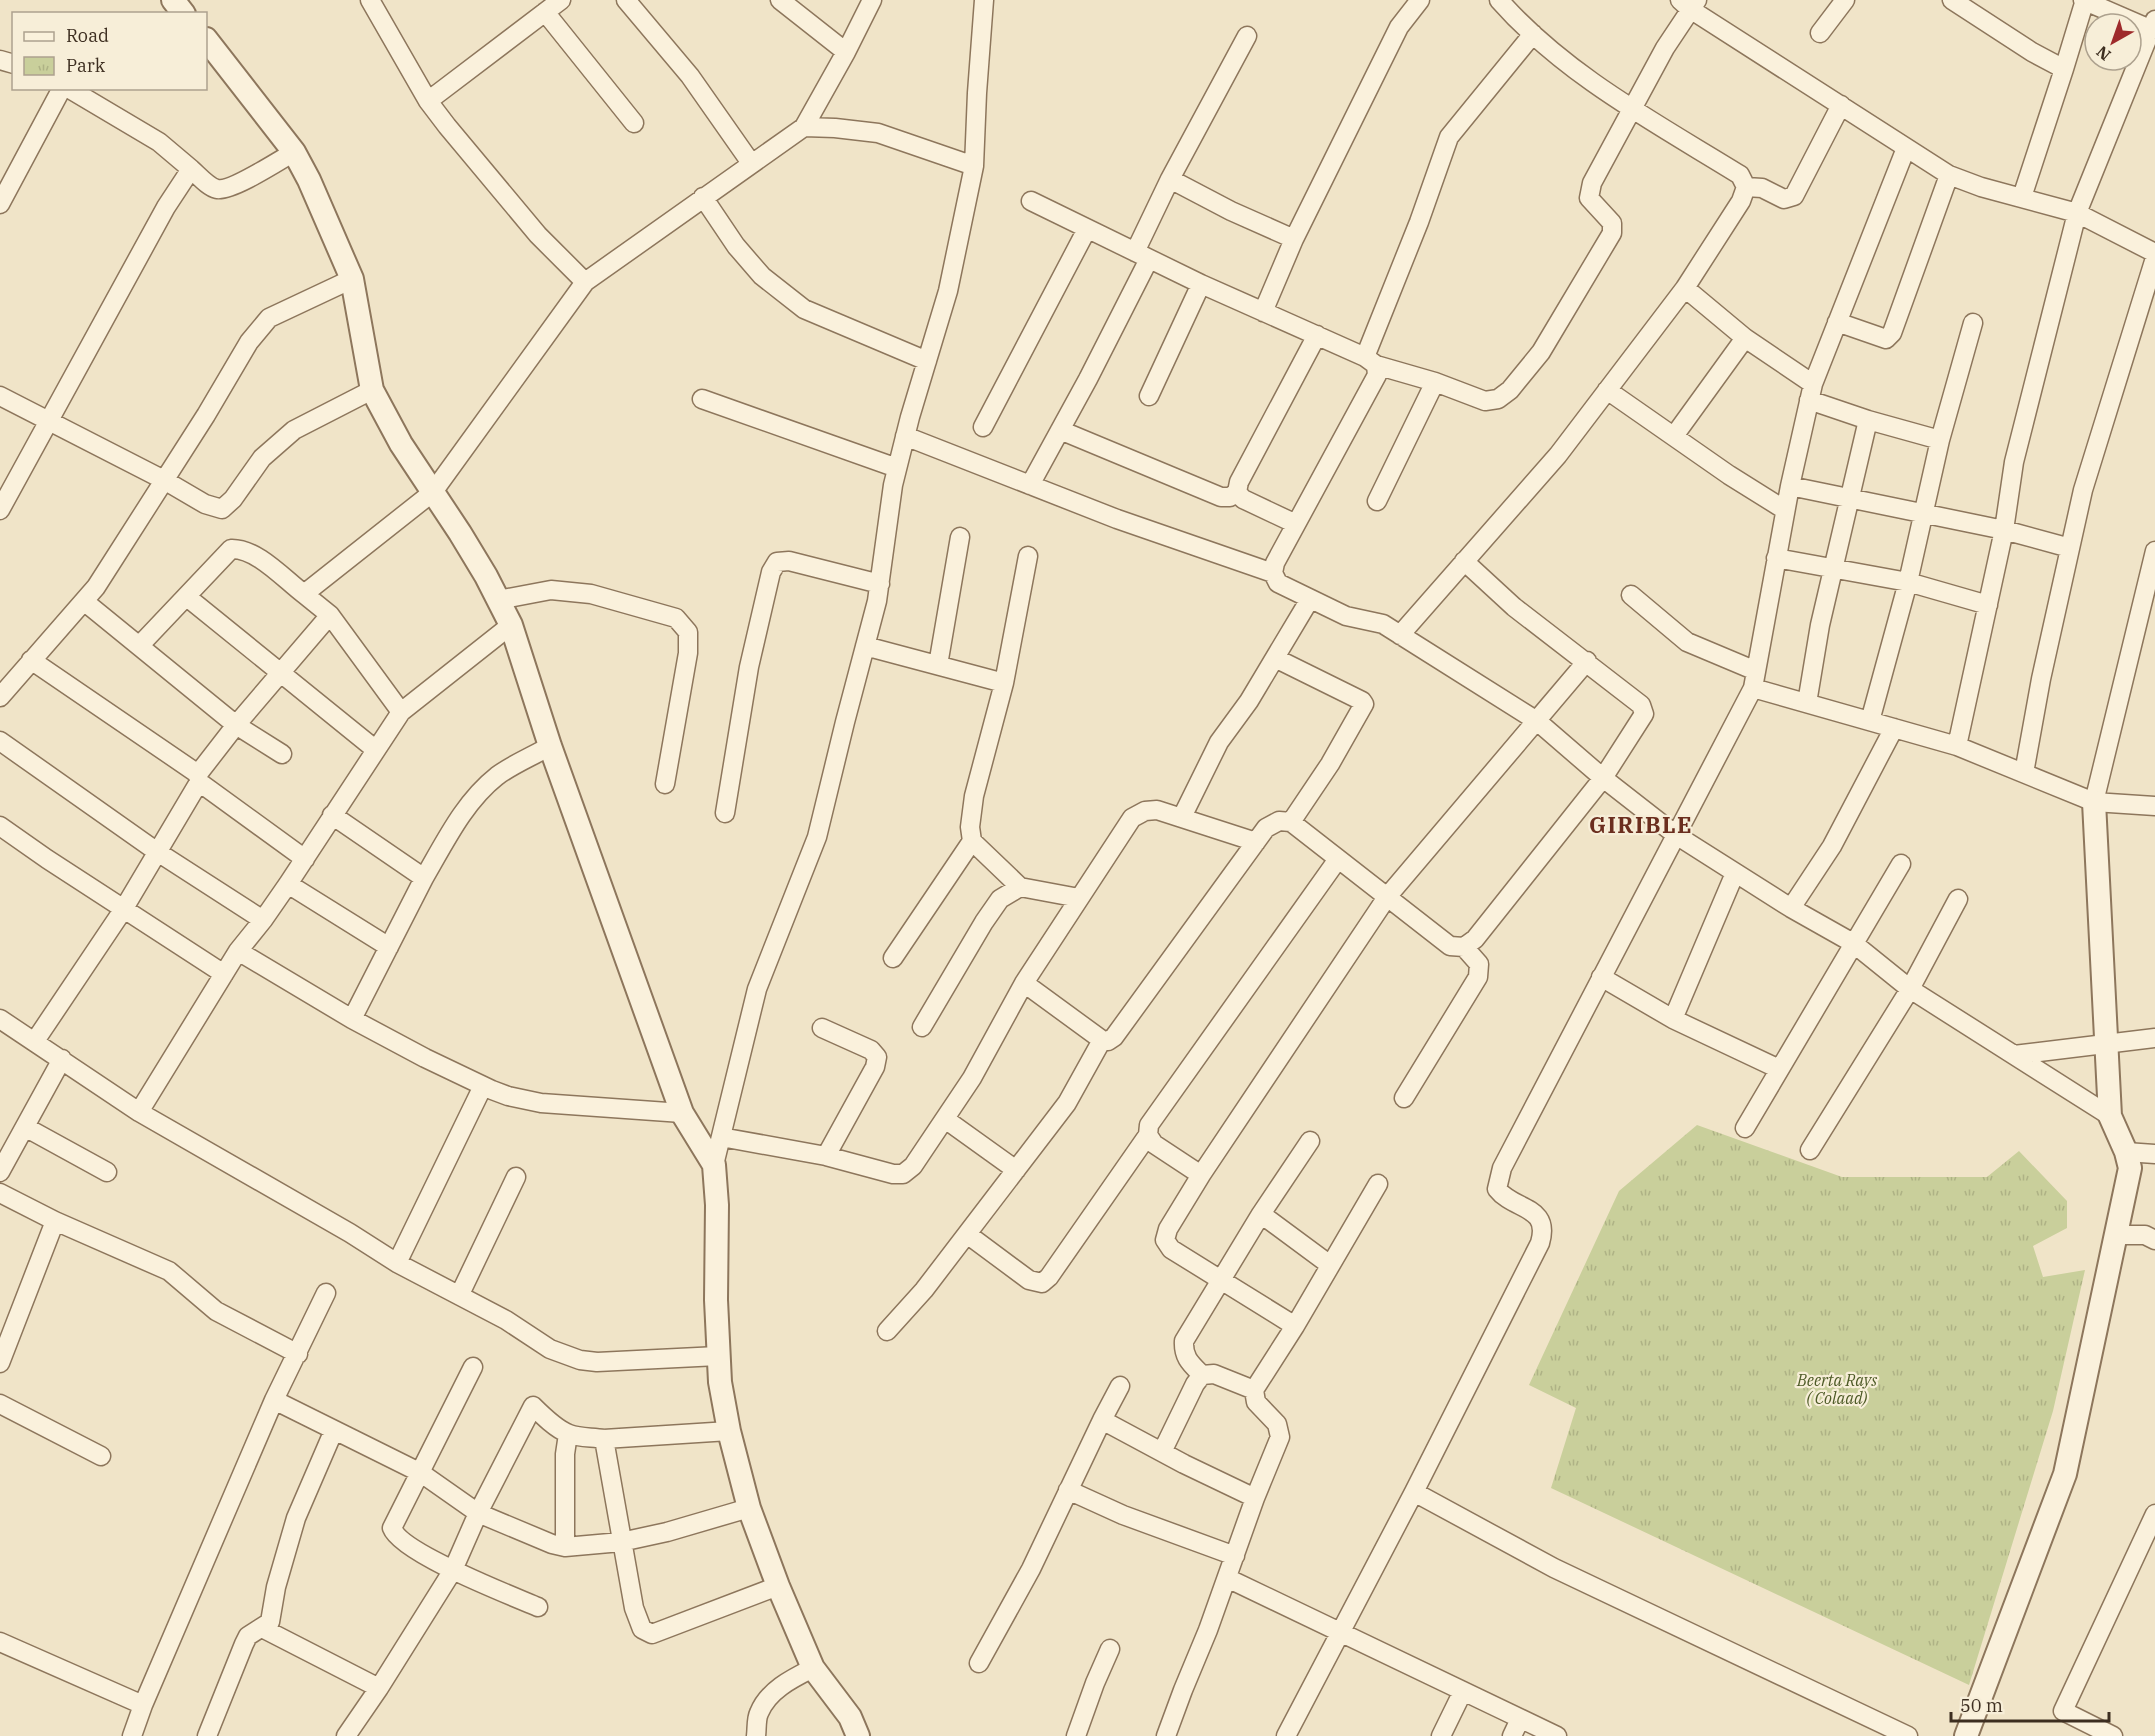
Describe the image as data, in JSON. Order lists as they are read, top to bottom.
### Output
{
  "districts": ["GIRIBLE"],
  "parks": ["Beerta Rays ( Colaad)"],
  "legend": ["Road", "Park"],
  "scale_bar": "50 m",
  "north": "bottom left"
}
